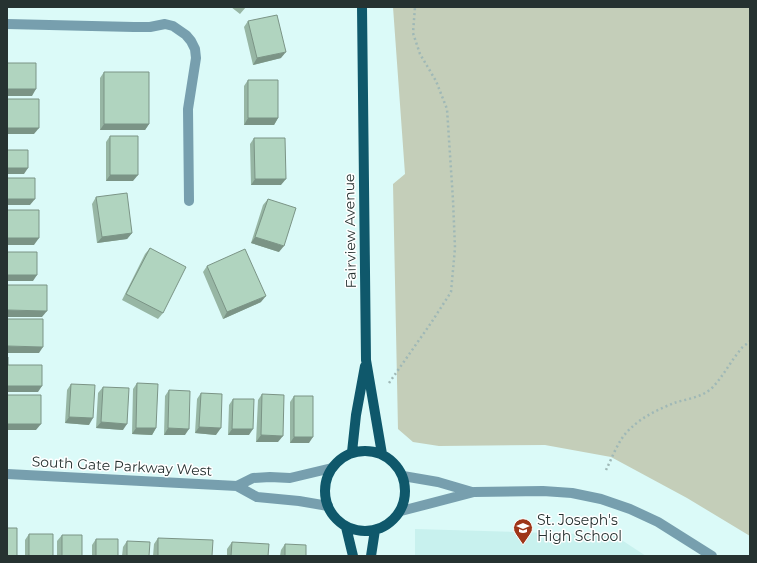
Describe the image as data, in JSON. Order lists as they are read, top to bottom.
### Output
{
  "streets": {
    "main road": ["Fairview Avenue"],
    "street": ["South Gate Parkway West"]
  },
  "crossings": [
    ["Fairview Avenue", "South Gate Parkway West"]
  ],
  "places": {
    "school or university": ["St. Joseph's High School"]
  }
}
